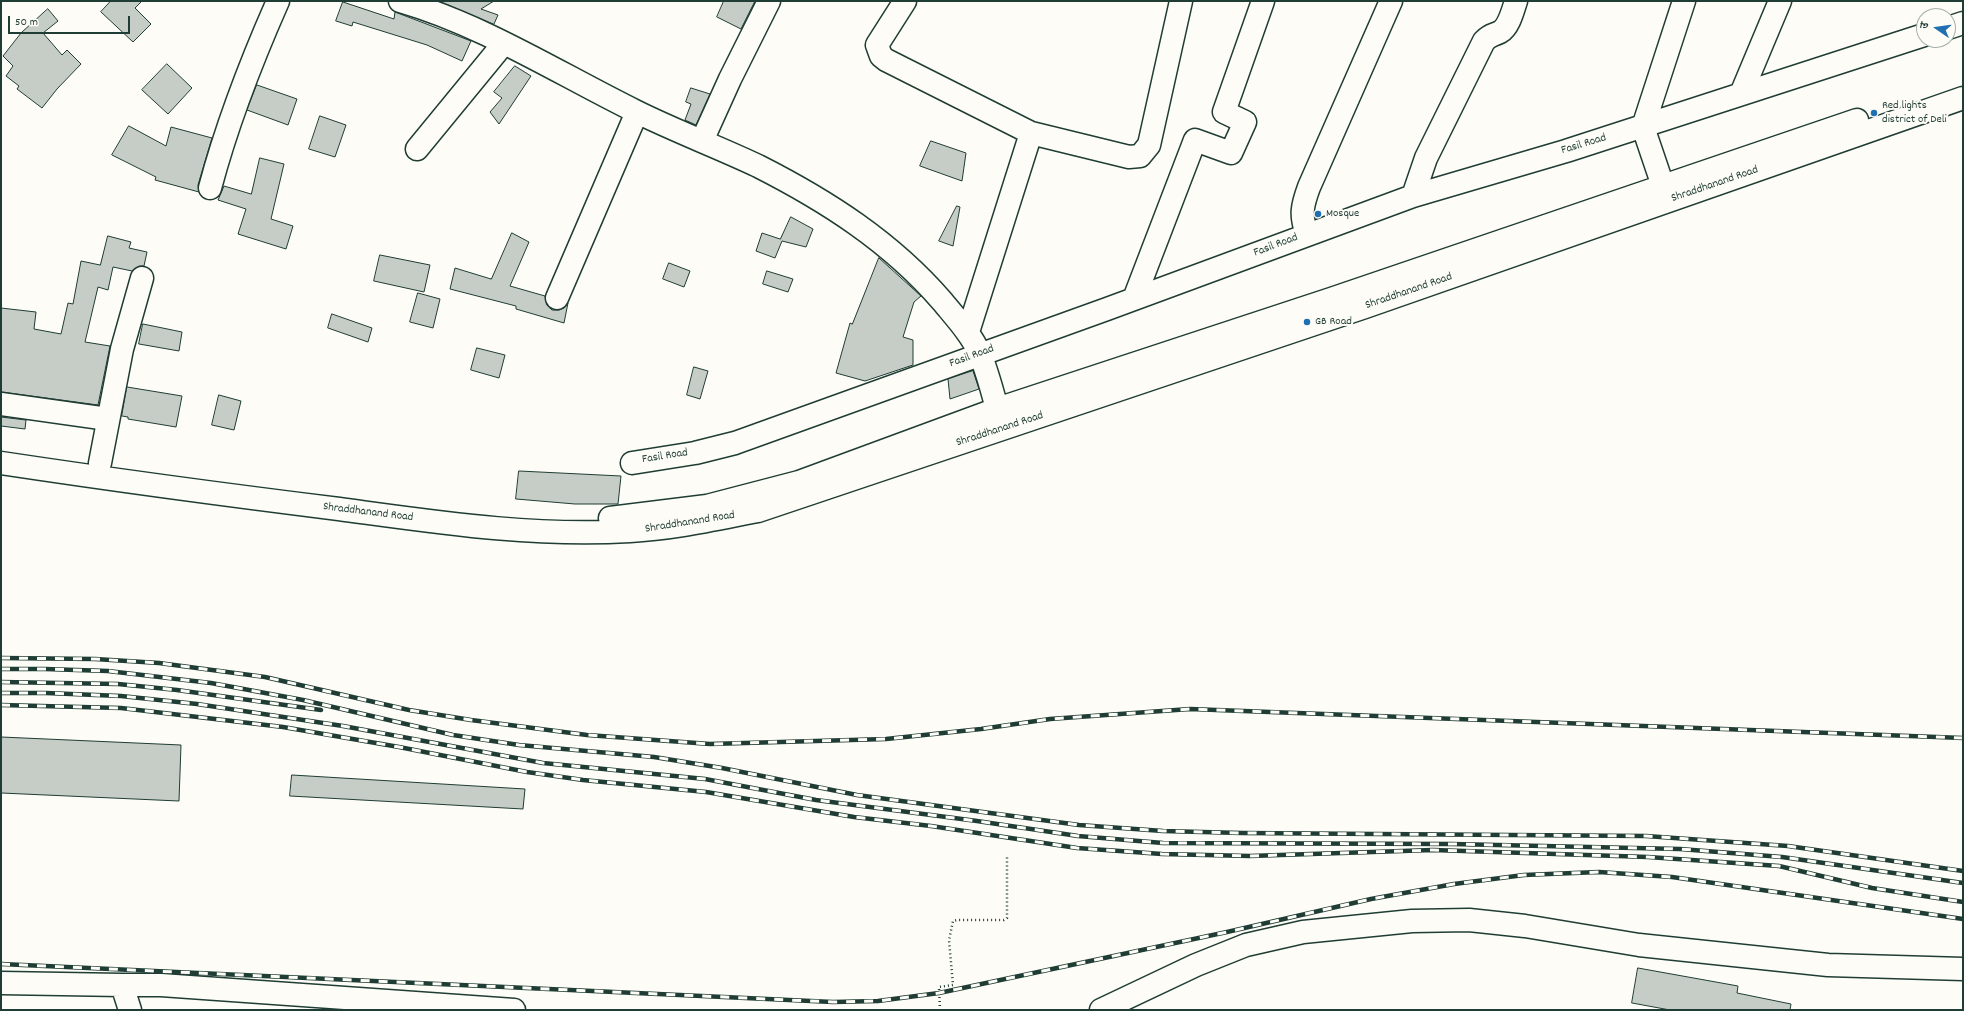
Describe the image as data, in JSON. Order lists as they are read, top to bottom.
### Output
{
  "streets": {
    "street": ["Fasil Road", "Shraddhanand Road"]
  },
  "places": ["Red lights district of Deli", "Mosque", "GB Road"],
  "scale_bar": "50 m",
  "north": "left"
}
